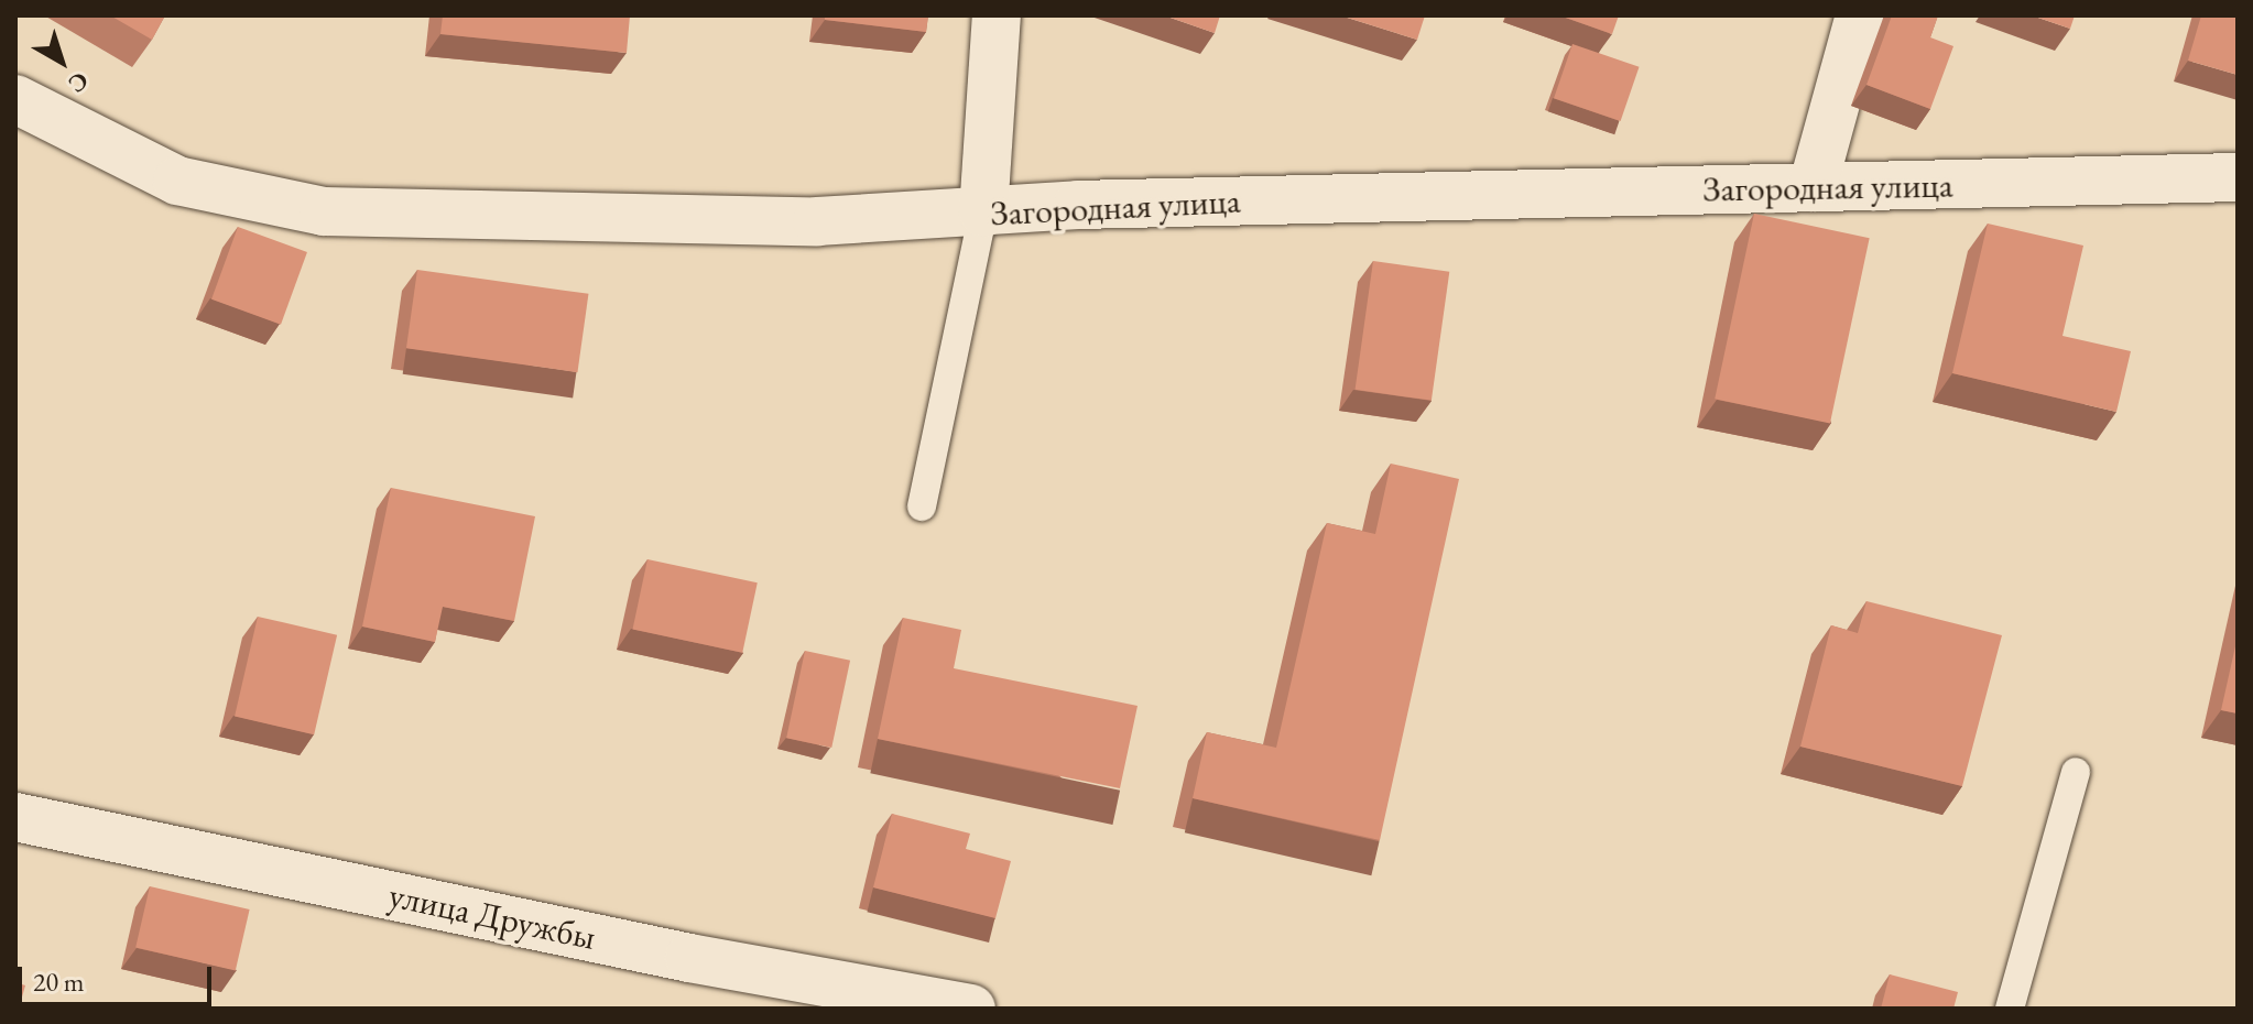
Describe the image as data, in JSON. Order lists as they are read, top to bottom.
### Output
{
  "streets": {
    "street": ["Загородная улица", "улица Дружбы"]
  },
  "scale_bar": "20 m",
  "north": "bottom right"
}
